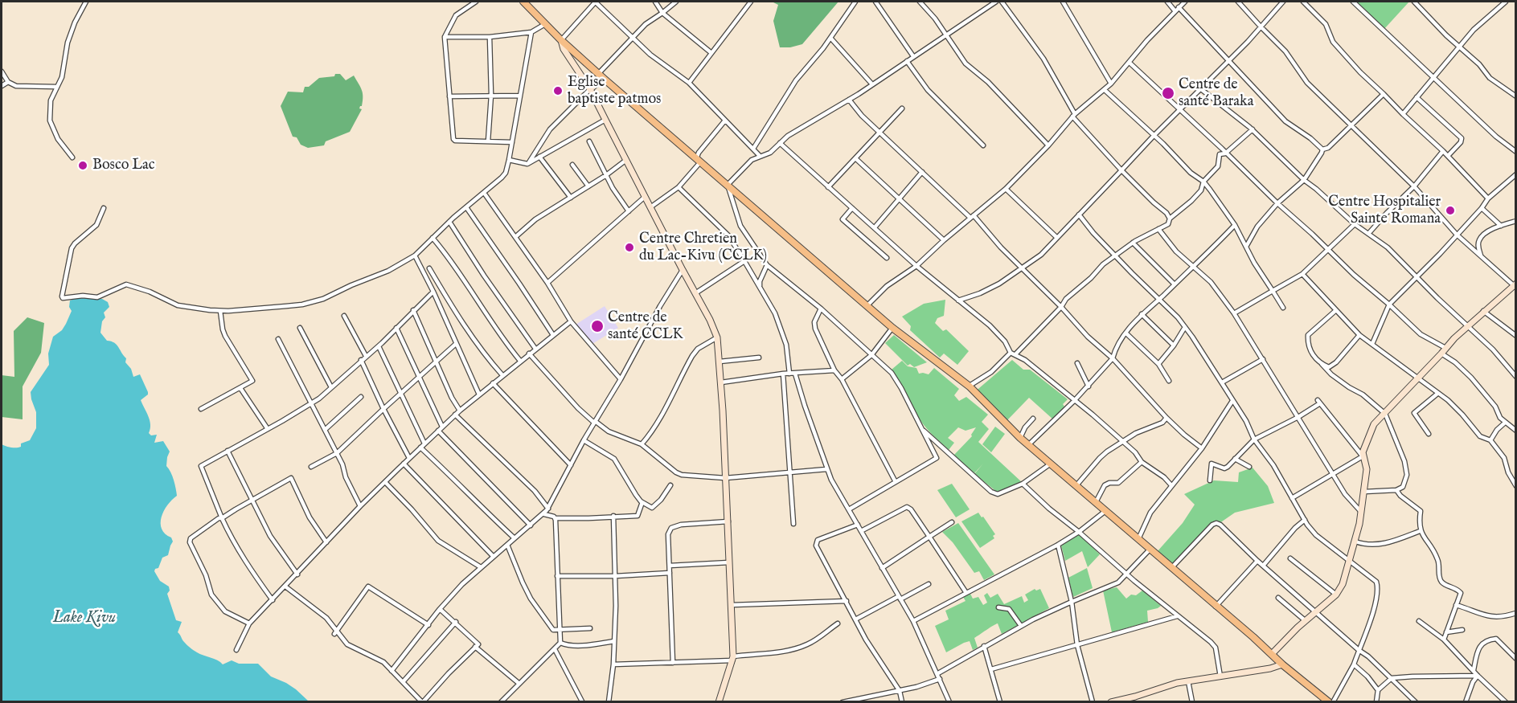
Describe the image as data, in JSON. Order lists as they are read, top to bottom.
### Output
{
  "water": ["Lake Kivu"],
  "places": [
    "Eglise baptiste patmos",
    "Centre de santé Baraka",
    "Bosco Lac",
    "Centre Hospitalier Sainte Romana",
    "Centre Chretien du Lac-Kivu (CCLK)",
    "Centre de santé CCLK"
  ]
}
